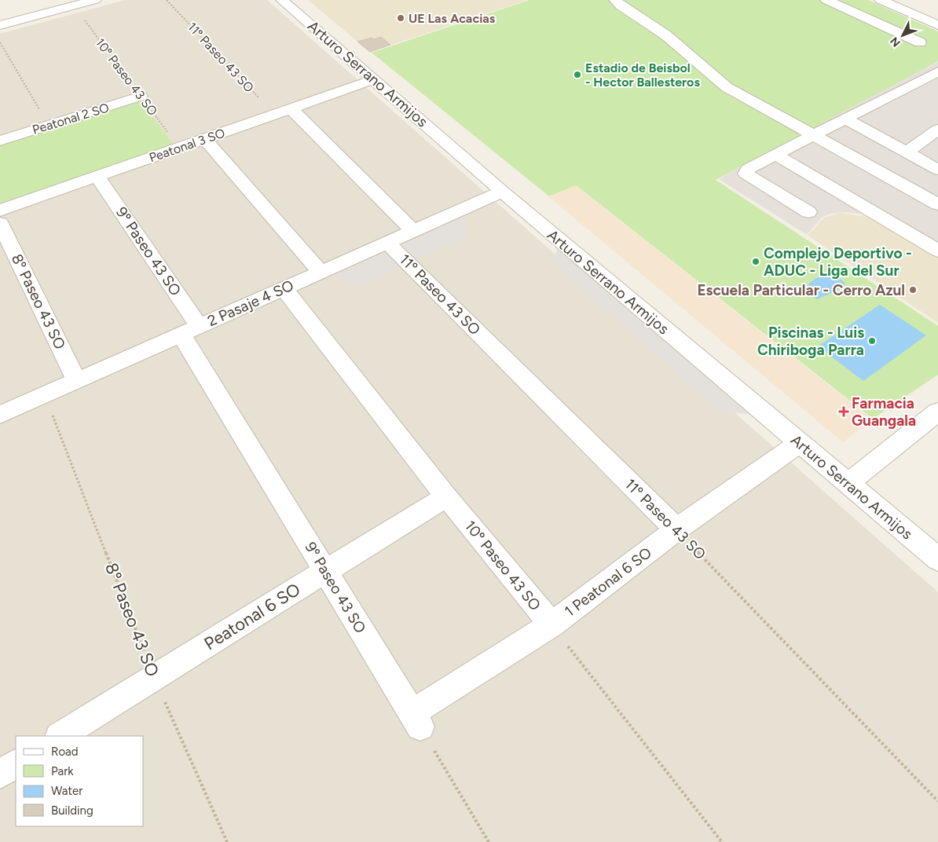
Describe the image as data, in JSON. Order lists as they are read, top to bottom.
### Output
{
  "streets": {
    "street": [
      "11º Paseo 43 SO",
      "Arturo Serrano Armijos",
      "10º Paseo 43 SO",
      "Peatonal 2 SO",
      "Peatonal 3 SO",
      "9º Paseo 43 SO",
      "8º Paseo 43 SO",
      "2 Pasaje 4 SO",
      "1 Peatonal 6 SO",
      "Peatonal 6 SO"
    ]
  },
  "crossings": [
    ["11º Paseo 43 SO", "Peatonal 3 SO"],
    ["11º Paseo 43 SO", "2 Pasaje 4 SO"],
    ["11º Paseo 43 SO", "1 Peatonal 6 SO"],
    ["Arturo Serrano Armijos", "Peatonal 3 SO"],
    ["Arturo Serrano Armijos", "2 Pasaje 4 SO"],
    ["Arturo Serrano Armijos", "1 Peatonal 6 SO"],
    ["10º Paseo 43 SO", "Peatonal 2 SO"],
    ["10º Paseo 43 SO", "Peatonal 3 SO"],
    ["10º Paseo 43 SO", "2 Pasaje 4 SO"],
    ["10º Paseo 43 SO", "1 Peatonal 6 SO"],
    ["10º Paseo 43 SO", "Peatonal 6 SO"],
    ["Peatonal 3 SO", "9º Paseo 43 SO"],
    ["9º Paseo 43 SO", "2 Pasaje 4 SO"],
    ["9º Paseo 43 SO", "1 Peatonal 6 SO"],
    ["9º Paseo 43 SO", "Peatonal 6 SO"],
    ["8º Paseo 43 SO", "2 Pasaje 4 SO"],
    ["8º Paseo 43 SO", "Peatonal 6 SO"]
  ],
  "places": {
    "other": [
      "UE Las Acacias",
      "Estadio de Beisbol - Hector Ballesteros",
      "Complejo Deportivo - ADUC - Liga del Sur",
      "Escuela Particular - Cerro Azul",
      "Piscinas - Luis Chiriboga Parra"
    ],
    "health": ["Farmacia Guangala"]
  },
  "legend": [
    "Road",
    "Park",
    "Water",
    "Building"
  ],
  "north": "bottom left"
}
